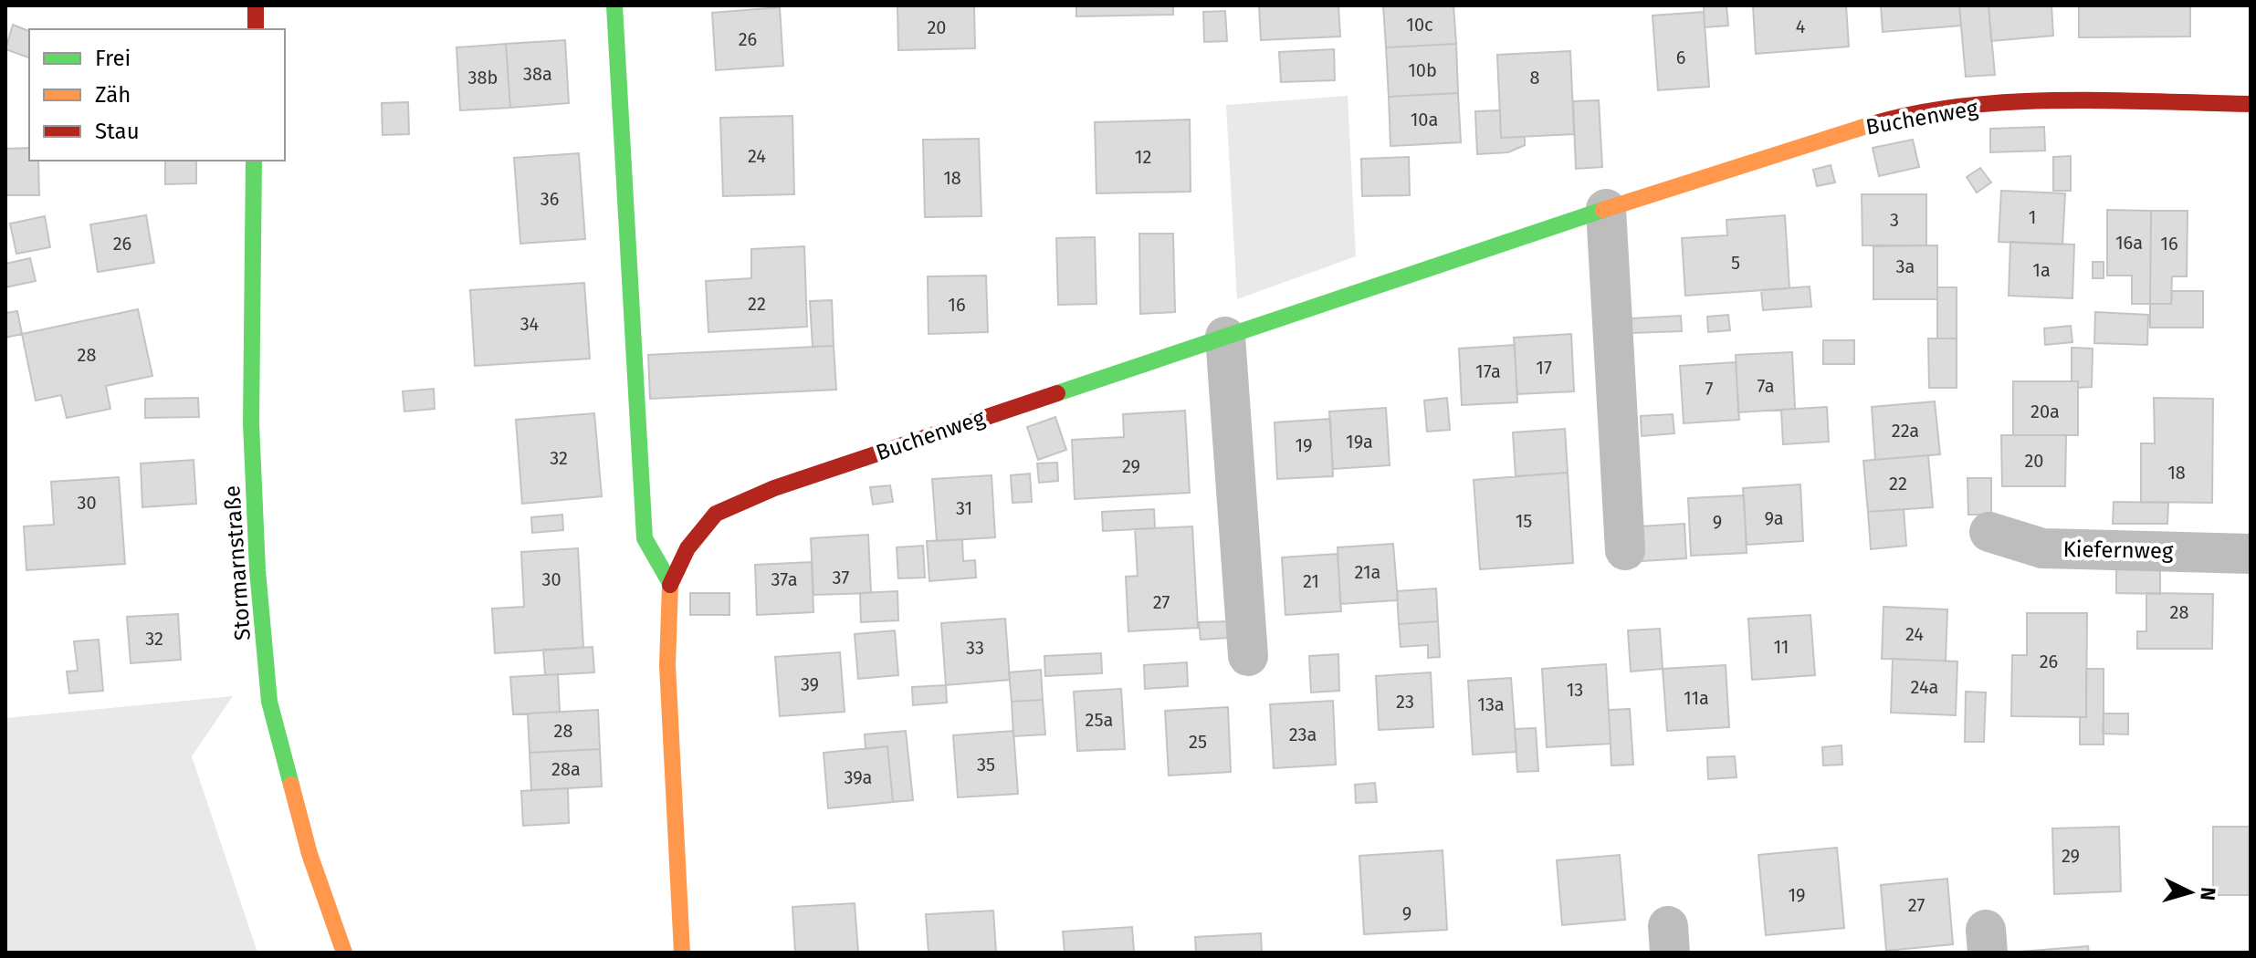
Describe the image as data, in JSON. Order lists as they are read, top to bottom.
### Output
{
  "streets": {
    "street": ["Buchenweg", "Kiefernweg", "Stormarnstraße"]
  },
  "house_numbers": [
    "10c",
    "4",
    "20",
    "26",
    "6",
    "10b",
    "38a",
    "38b",
    "8",
    "10a",
    "24",
    "12",
    "18",
    "36",
    "1",
    "3",
    "16a",
    "26",
    "16",
    "5",
    "3a",
    "1a",
    "22",
    "16",
    "34",
    "28",
    "17",
    "17a",
    "7a",
    "7",
    "20a",
    "22a",
    "19a",
    "19",
    "32",
    "20",
    "29",
    "18",
    "22",
    "30",
    "31",
    "9a",
    "15",
    "9",
    "21a",
    "37",
    "30",
    "37a",
    "21",
    "27",
    "28",
    "24",
    "32",
    "11",
    "33",
    "26",
    "39",
    "24a",
    "13",
    "11a",
    "23",
    "13a",
    "25a",
    "28",
    "23a",
    "25",
    "35",
    "28a",
    "39a",
    "29",
    "19",
    "27",
    "9"
  ],
  "legend": ["Frei", "Zäh", "Stau"],
  "north": "right"
}
